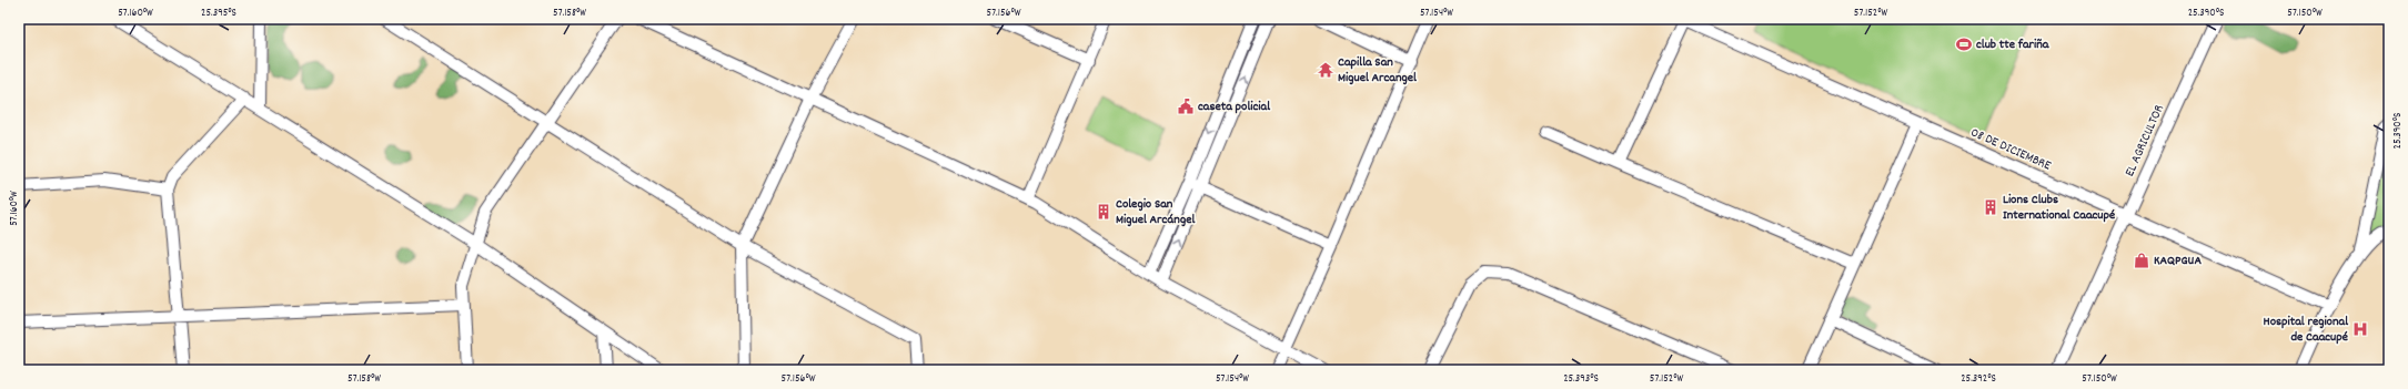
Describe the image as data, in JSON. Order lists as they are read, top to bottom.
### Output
{
  "streets": {
    "street": ["EL AGRICULTOR", "08 DE DICIEMBRE"]
  },
  "crossings": [
    ["EL AGRICULTOR", "08 DE DICIEMBRE"]
  ],
  "places": {
    "sports": ["club tte fariña"],
    "temple": ["Capilla San Miguel Arcangel"],
    "public building": ["caseta policial"],
    "building": ["Lions Clubs International Caacupé", "Colegio San Miguel Arcángel"],
    "shop": ["KAQPGUA"],
    "hospital": ["Hospital regional de Caacupé"]
  },
  "coordinates": [
    "57.160°W",
    "25.395°S",
    "57.158°W",
    "57.156°W",
    "57.154°W",
    "57.152°W",
    "25.390°S",
    "57.150°W",
    "25.393°S",
    "25.392°S"
  ]
}
